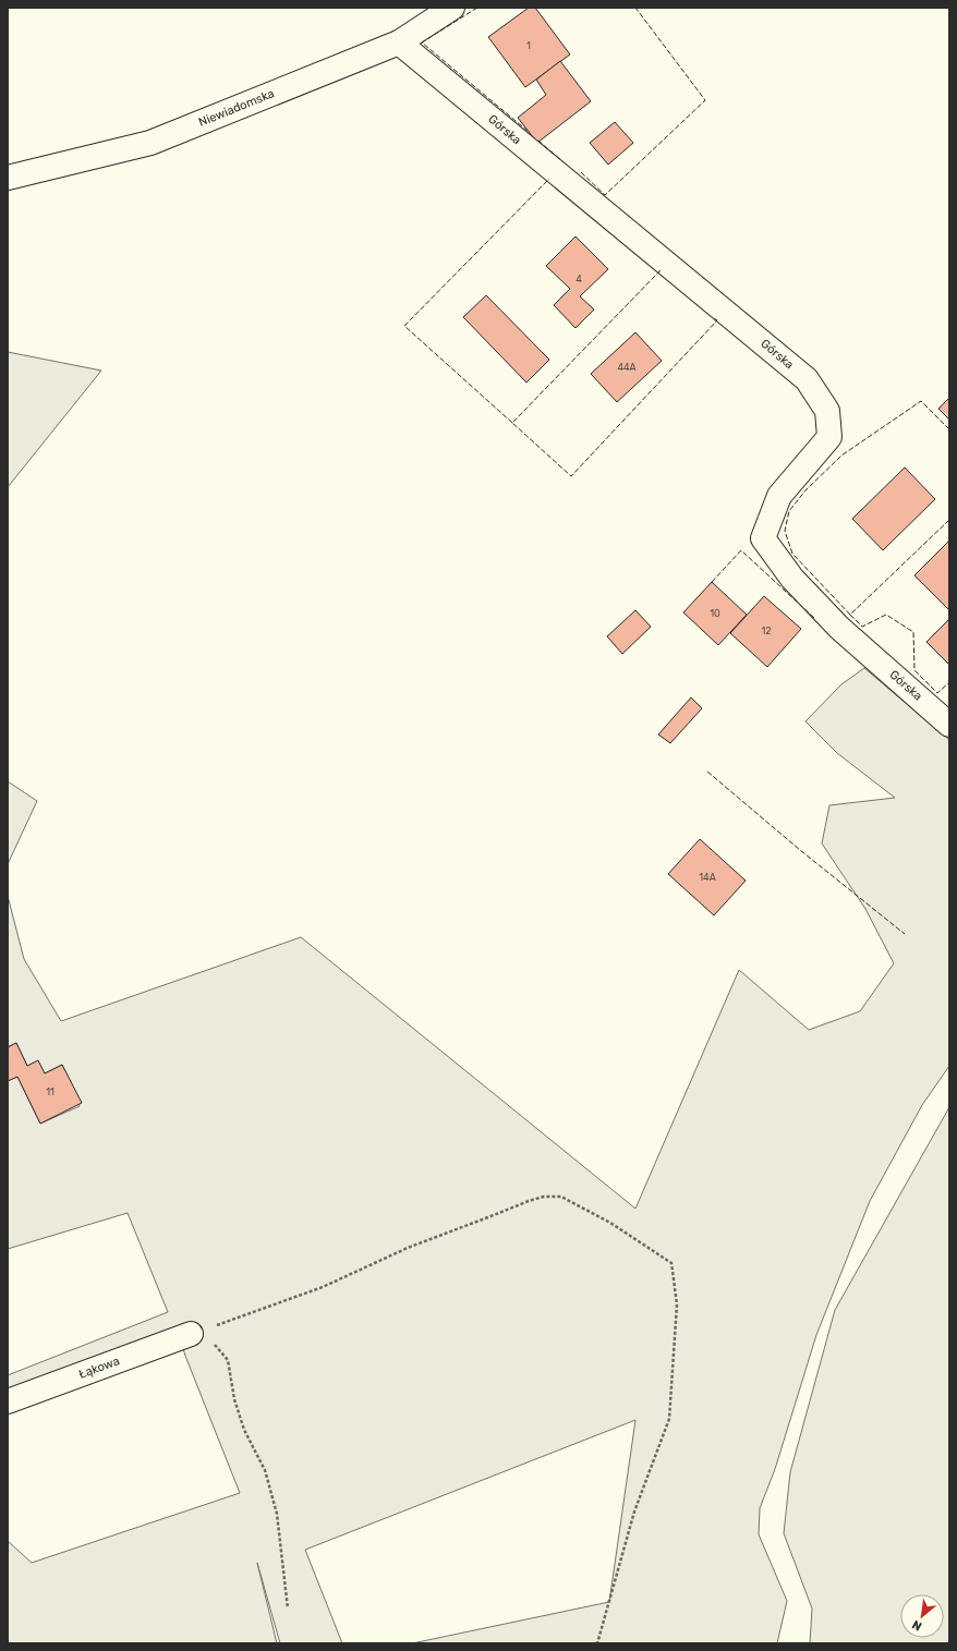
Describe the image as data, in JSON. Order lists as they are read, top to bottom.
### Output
{
  "streets": {
    "street": ["Niewiadomska", "Górska", "Łąkowa"]
  },
  "crossings": [
    ["Niewiadomska", "Górska"]
  ],
  "house_numbers": [
    "1",
    "4",
    "44A",
    "10",
    "12",
    "14A",
    "11"
  ],
  "north": "bottom left"
}
